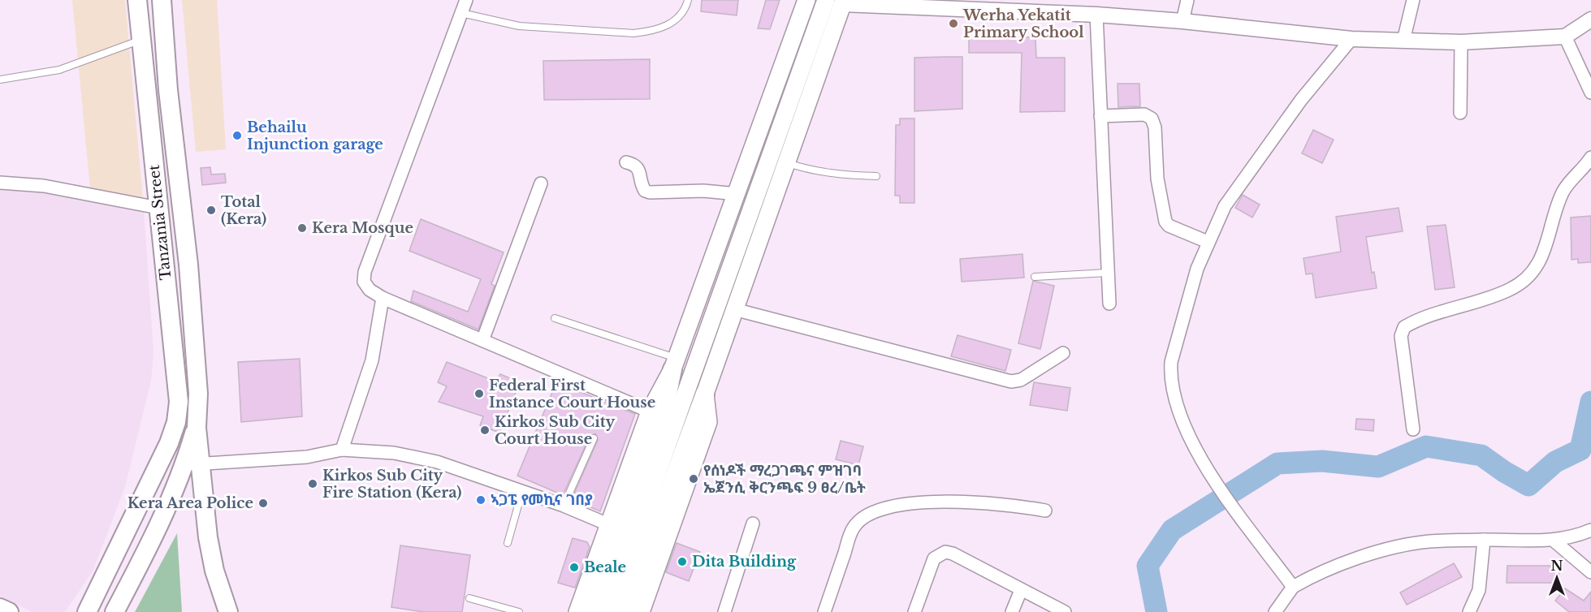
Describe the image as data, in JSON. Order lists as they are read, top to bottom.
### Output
{
  "streets": {
    "main road": ["Tanzania Street"]
  },
  "places": [
    "Werha Yekatit Primary School",
    "Behailu Injunction garage",
    "Total (Kera)",
    "Kera Mosque",
    "Federal First Instance Court House",
    "Kirkos Sub City Court House",
    "የሰነዶች ማረጋገጫና ምዝገባ ኤጀንሲ ቅርንጫፍ 9 ፀረ/ቤት",
    "Kirkos Sub City Fire Station (Kera)",
    "ኣጋፔ የመኪና ገበያ",
    "Kera Area Police",
    "Dita Building",
    "Beale"
  ],
  "north": "top"
}
